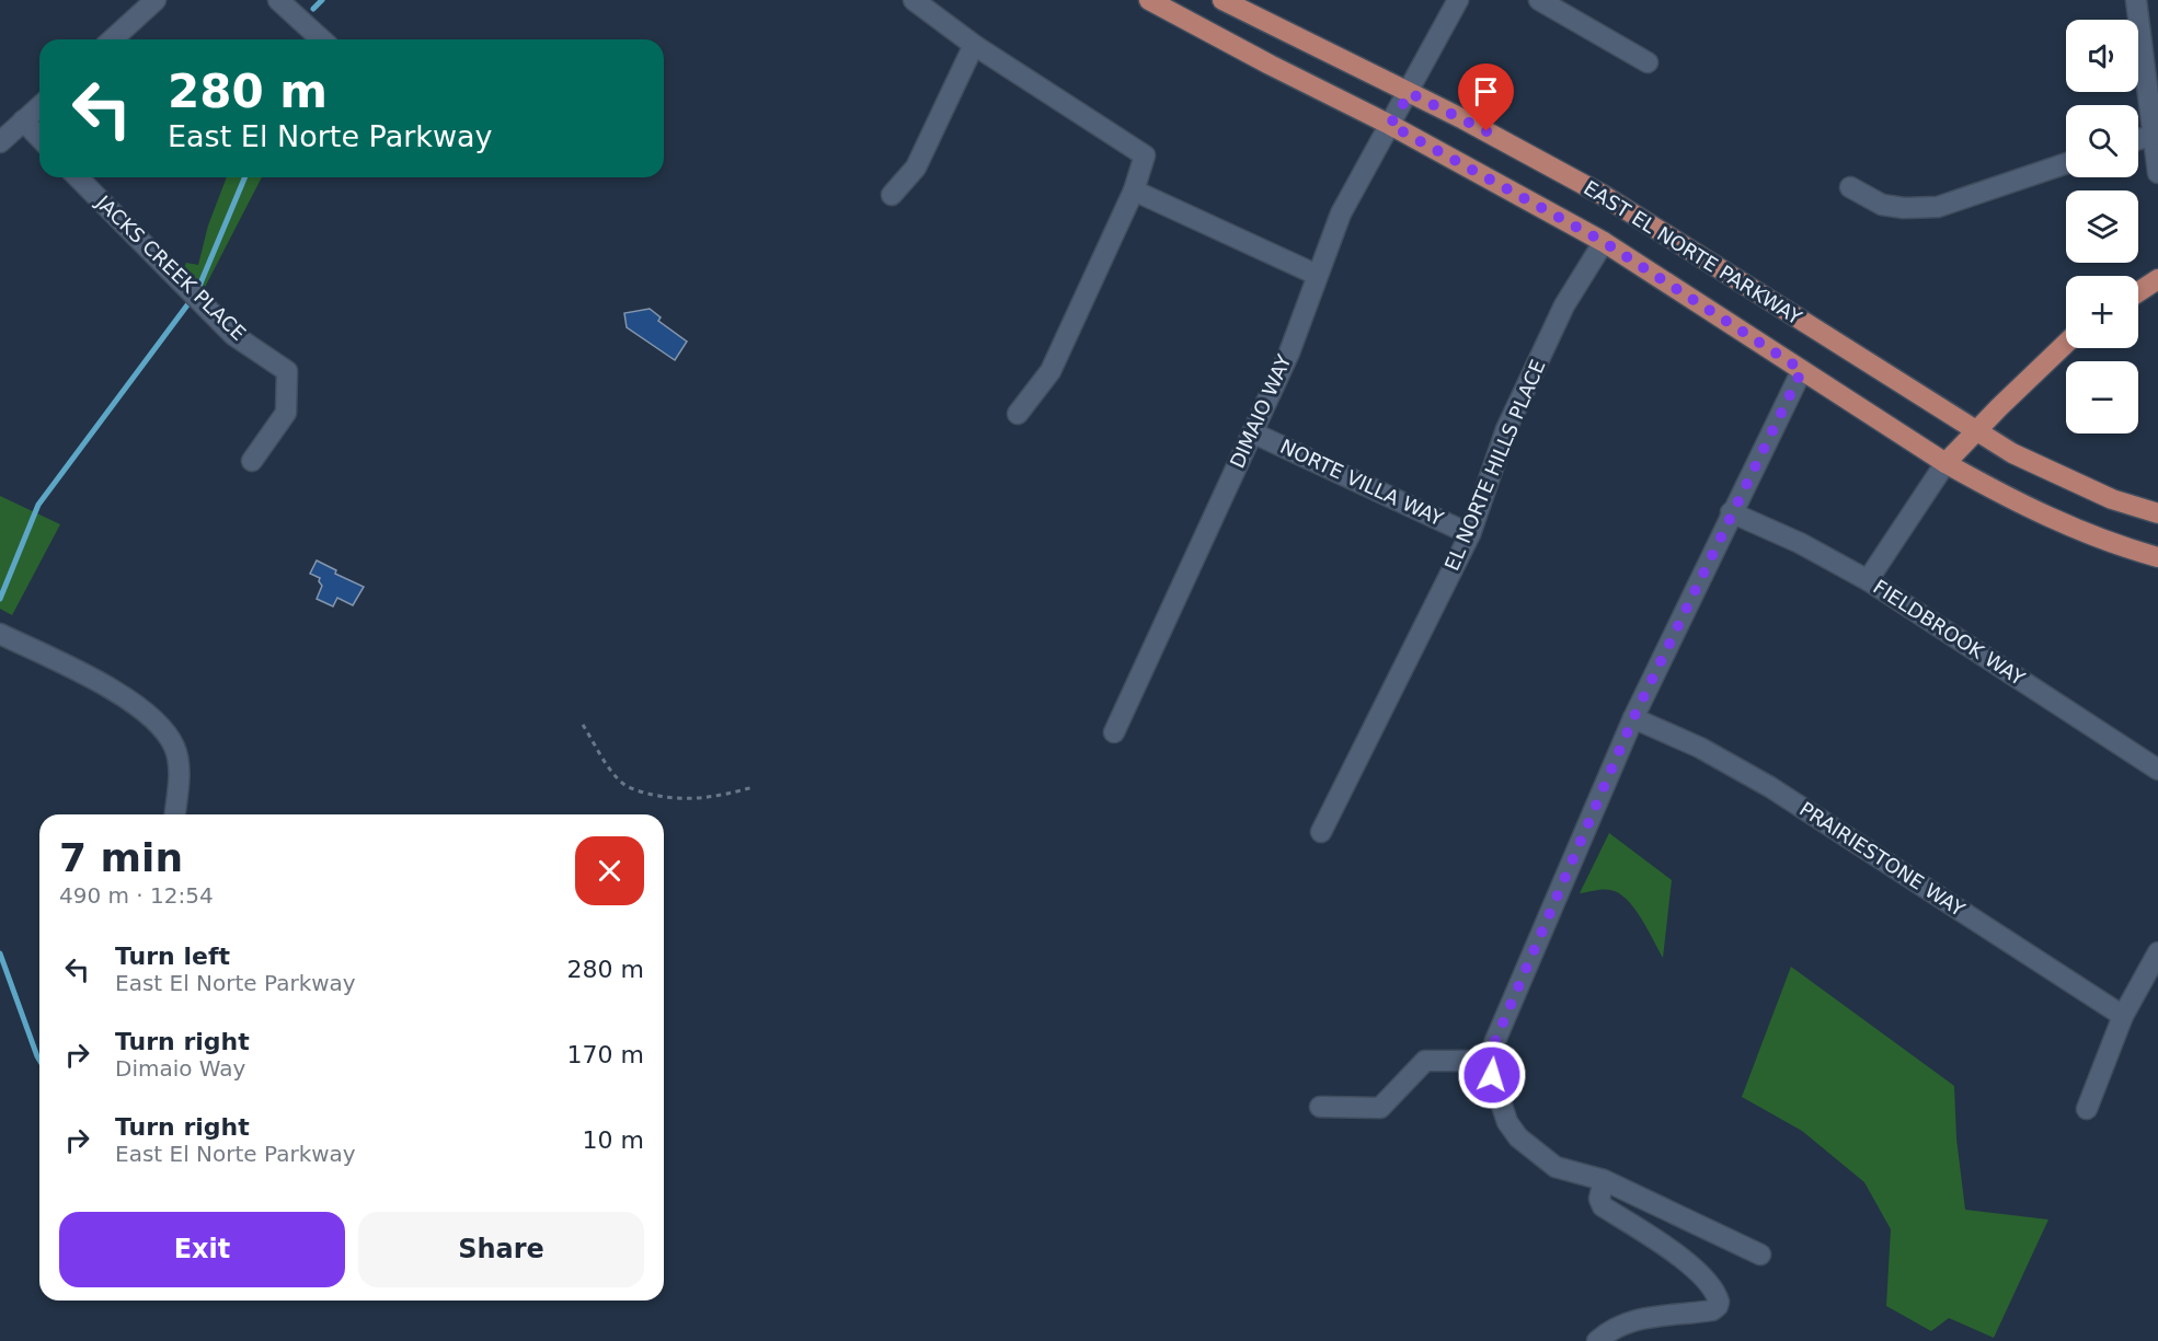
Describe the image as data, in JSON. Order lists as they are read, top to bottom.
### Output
{
  "streets": {
    "main road": ["EAST EL NORTE PARKWAY"],
    "street": [
      "JACKS CREEK PLACE",
      "DIMAIO WAY",
      "EL NORTE HILLS PLACE",
      "NORTE VILLA WAY",
      "FIELDBROOK WAY",
      "PRAIRIESTONE WAY"
    ]
  },
  "crossings": [
    ["EAST EL NORTE PARKWAY", "DIMAIO WAY"],
    ["EAST EL NORTE PARKWAY", "EL NORTE HILLS PLACE"],
    ["DIMAIO WAY", "NORTE VILLA WAY"],
    ["EL NORTE HILLS PLACE", "NORTE VILLA WAY"]
  ],
  "page": {
    "map_buttons": ["+", "−"],
    "turn": ["280 m", "East El Norte Parkway"],
    "heading": ["7 min", "490 m · 12:54"],
    "list": [
      {
        "name": "Turn left",
        "note": "East El Norte Parkway",
        "value": "280 m"
      },
      {
        "name": "Turn right",
        "note": "Dimaio Way",
        "value": "170 m"
      },
      {
        "name": "Turn right",
        "note": "East El Norte Parkway",
        "value": "10 m"
      }
    ],
    "buttons": ["Exit", "Share"]
  }
}
